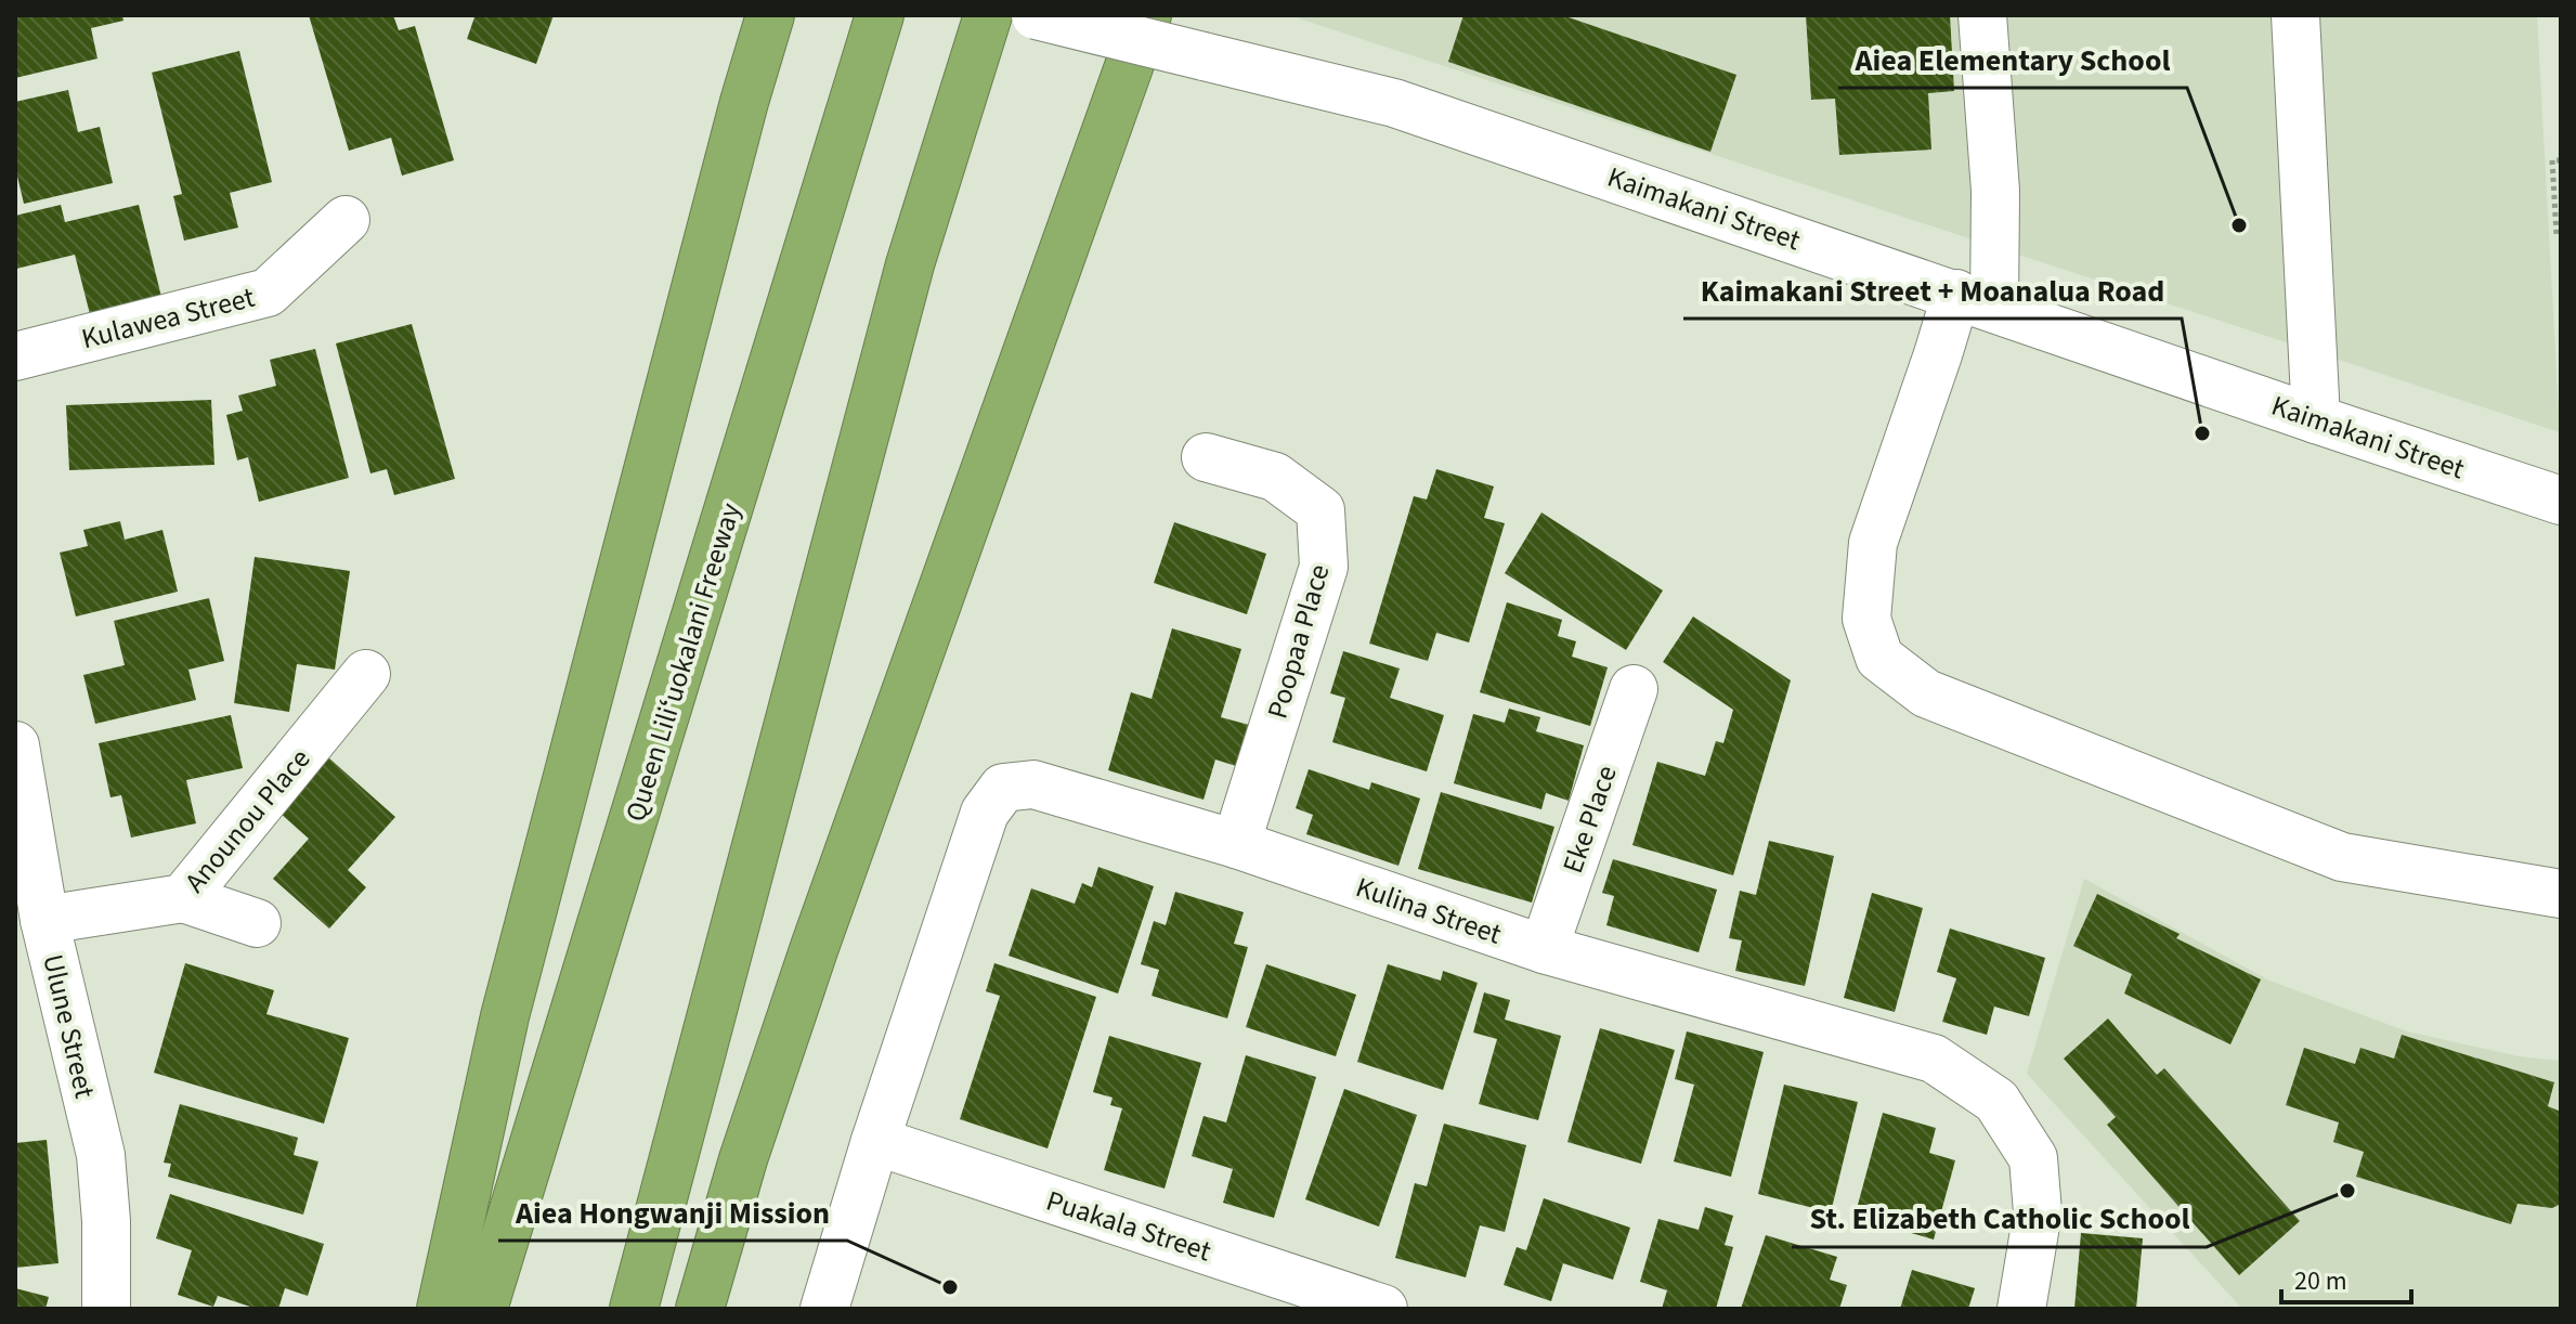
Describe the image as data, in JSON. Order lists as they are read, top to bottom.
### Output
{
  "streets": {
    "highway": ["Queen Liliʻuokalani Freeway"],
    "street": [
      "Kaimakani Street",
      "Kulawea Street",
      "Poopaa Place",
      "Eke Place",
      "Anounou Place",
      "Kulina Street",
      "Ulune Street",
      "Puakala Street"
    ]
  },
  "crossings": [
    ["Poopaa Place", "Kulina Street"],
    ["Eke Place", "Kulina Street"],
    ["Anounou Place", "Ulune Street"],
    ["Kulina Street", "Puakala Street"]
  ],
  "places": [
    "Aiea Elementary School",
    "Kaimakani Street + Moanalua Road",
    "St. Elizabeth Catholic School",
    "Aiea Hongwanji Mission"
  ],
  "scale_bar": "20 m"
}
